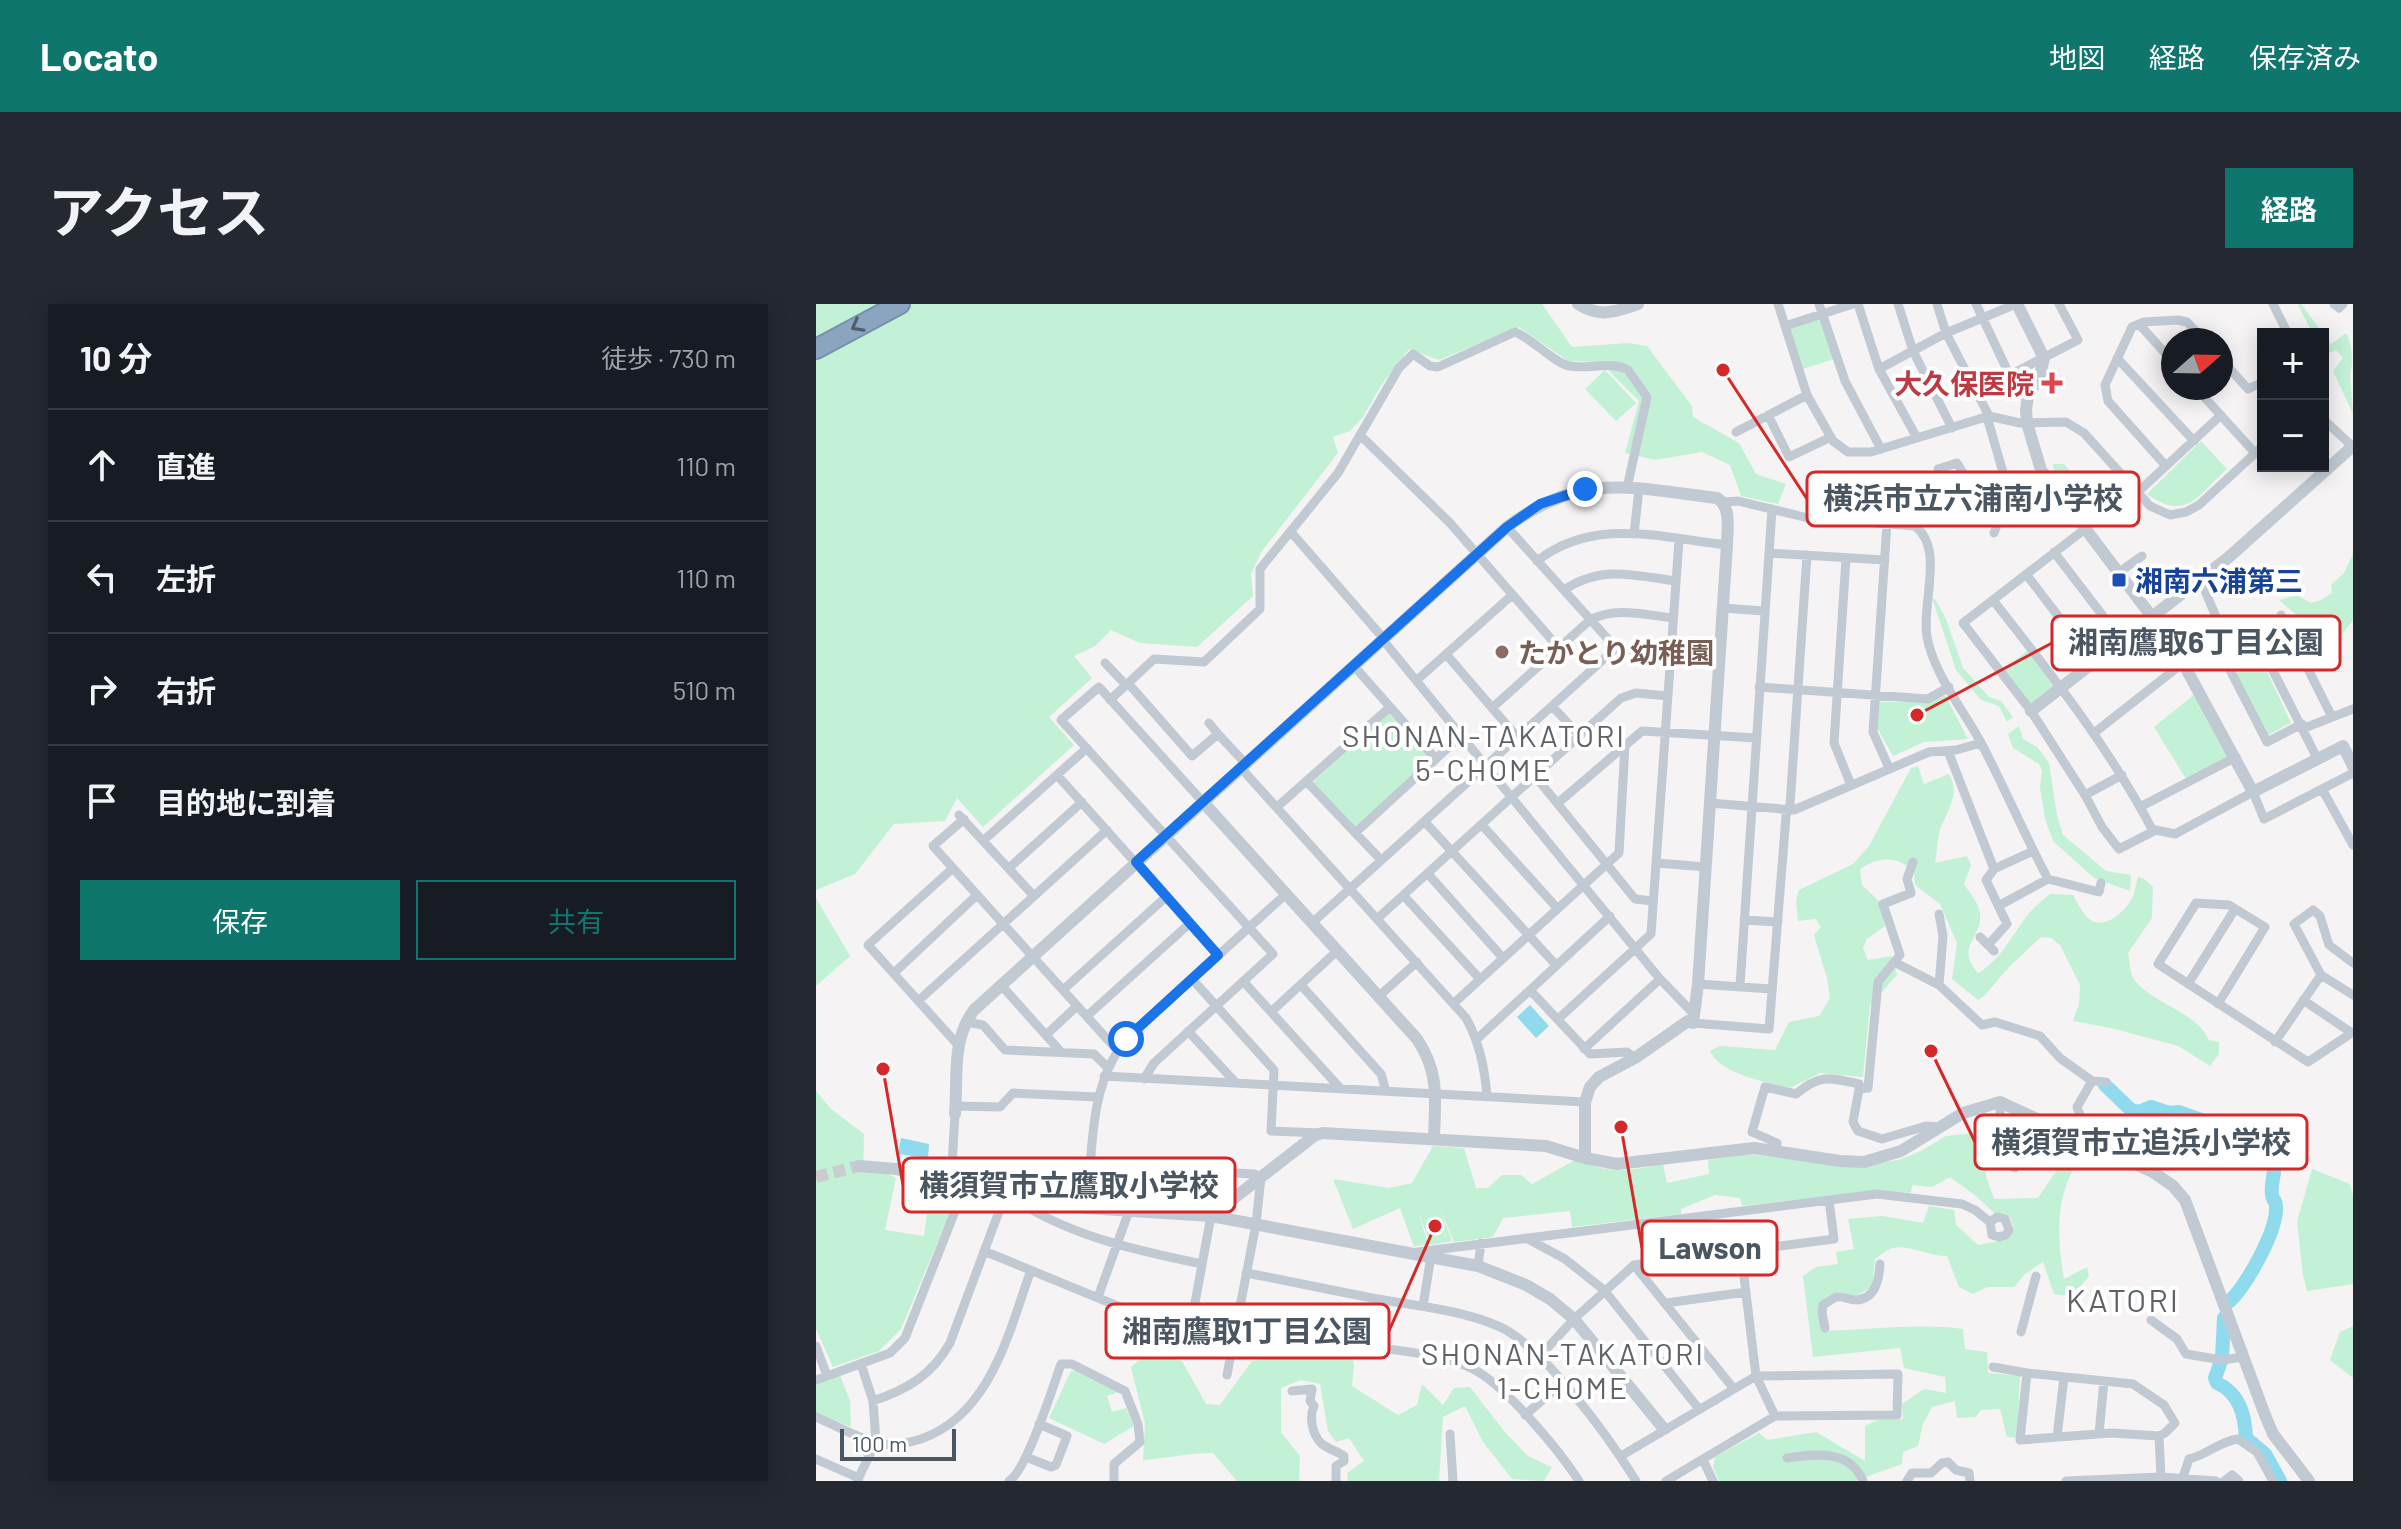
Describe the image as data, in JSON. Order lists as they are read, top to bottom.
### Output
{
  "districts": ["SHONAN-TAKATORI 5-CHOME", "KATORI", "SHONAN-TAKATORI 1-CHOME"],
  "places": {
    "other": [
      "横浜市立六浦南小学校",
      "たかとり幼稚園",
      "湘南鷹取6丁目公園",
      "横須賀市立追浜小学校",
      "横須賀市立鷹取小学校",
      "Lawson",
      "湘南鷹取1丁目公園"
    ],
    "health": ["大久保医院"],
    "transit": ["湘南六浦第三"]
  },
  "scale_bar": "100 m",
  "north": "right",
  "page": {
    "header": "Locato",
    "nav": ["地図", "経路", "保存済み"],
    "title": "アクセス",
    "buttons": [
      "経路",
      ["保存", "共有"]
    ],
    "heading": ["10 分", "徒歩 · 730 m"],
    "map_buttons": ["+", "−"],
    "list": [
      ["直進", "110 m"],
      ["左折", "110 m"],
      ["右折", "510 m"],
      "目的地に到着"
    ],
    "scale": "100 m"
  }
}
